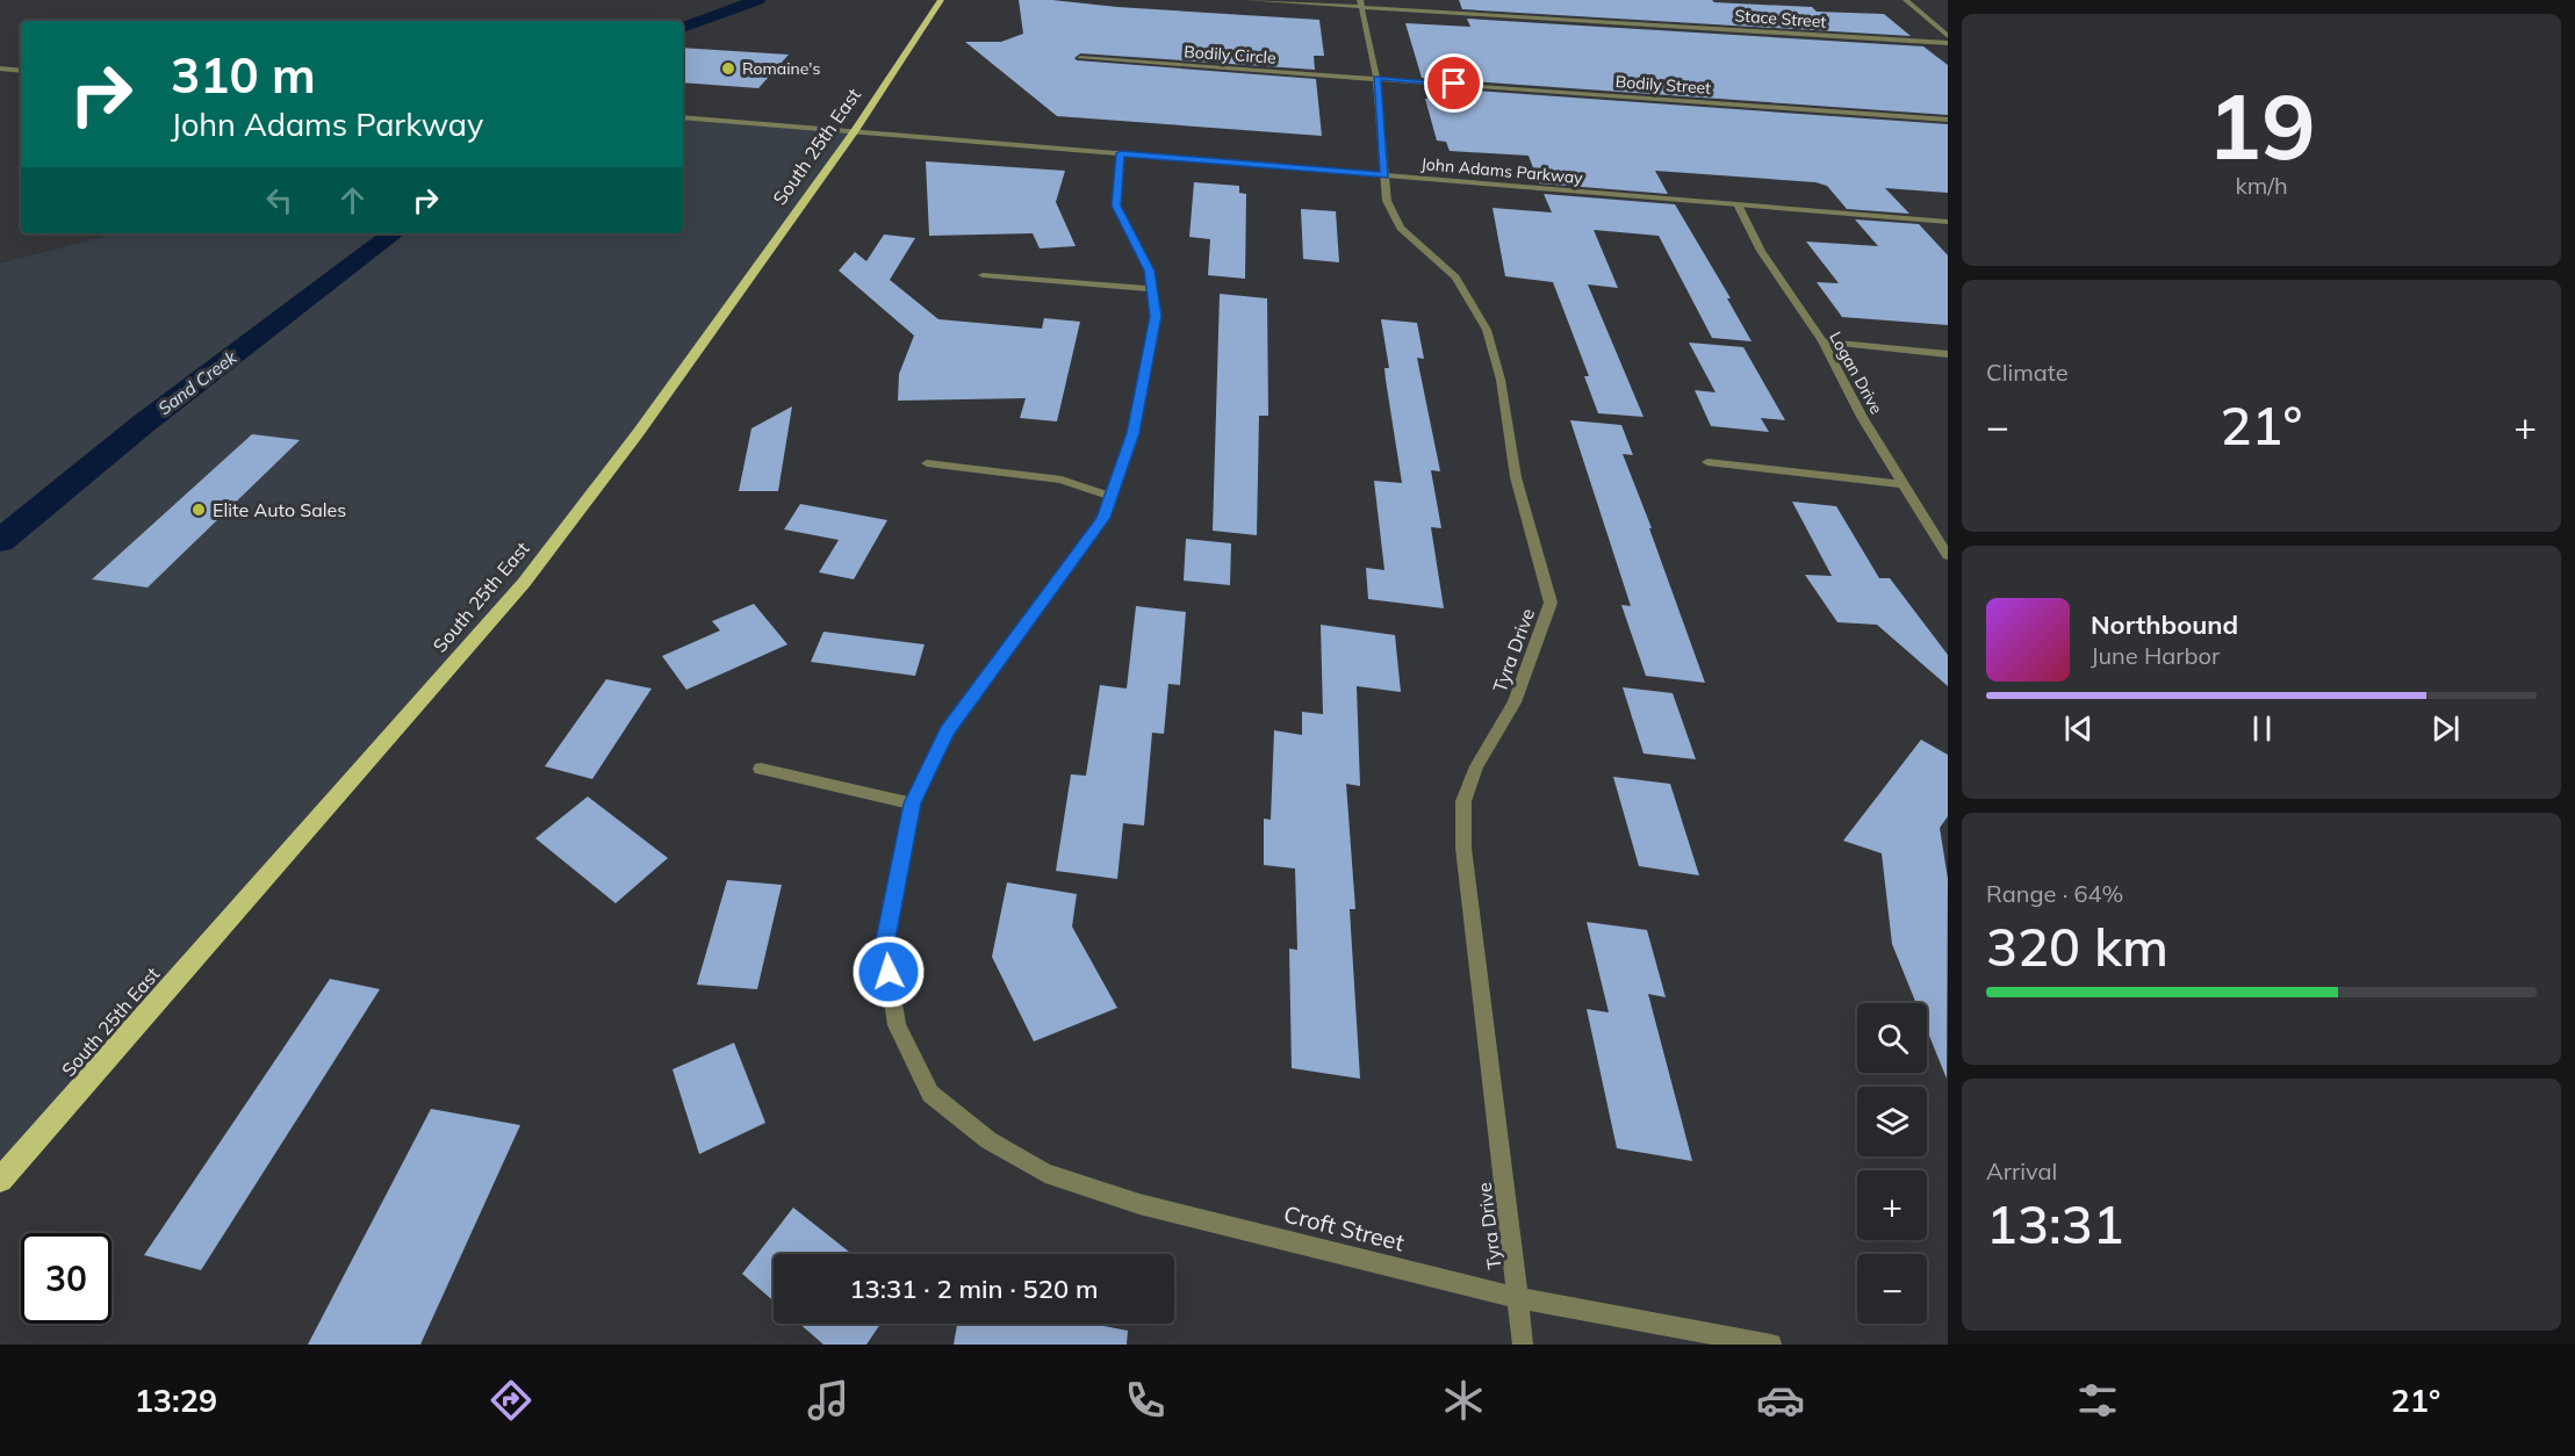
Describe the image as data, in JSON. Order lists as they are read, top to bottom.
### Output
{
  "streets": {
    "main road": ["South 25th East"],
    "street": [
      "Stace Street",
      "Bodily Circle",
      "Bodily Street",
      "John Adams Parkway",
      "Logan Drive",
      "Tyra Drive",
      "Croft Street"
    ]
  },
  "crossings": [
    ["Stace Street", "Tyra Drive"],
    ["Bodily Circle", "Bodily Street"],
    ["Bodily Circle", "Tyra Drive"],
    ["Bodily Street", "Tyra Drive"],
    ["South 25th East", "John Adams Parkway"],
    ["John Adams Parkway", "Logan Drive"],
    ["John Adams Parkway", "Tyra Drive"],
    ["Tyra Drive", "Croft Street"]
  ],
  "water": ["Sand Creek"],
  "places": ["Romaine's", "Elite Auto Sales"],
  "page": {
    "tile": [
      ["19", "km/h"],
      "Climate",
      ["Range · 64%", "320 km"],
      ["Arrival", "13:31"]
    ],
    "turn": ["310 m", "John Adams Parkway"],
    "heat": ["−", "21°", "+"],
    "song": ["Northbound", "June Harbor"],
    "map_buttons": ["+", "−"],
    "limit": "30",
    "trip": "13:31 · 2 min · 520 m",
    "tabs": ["13:29", "21°"]
  }
}
